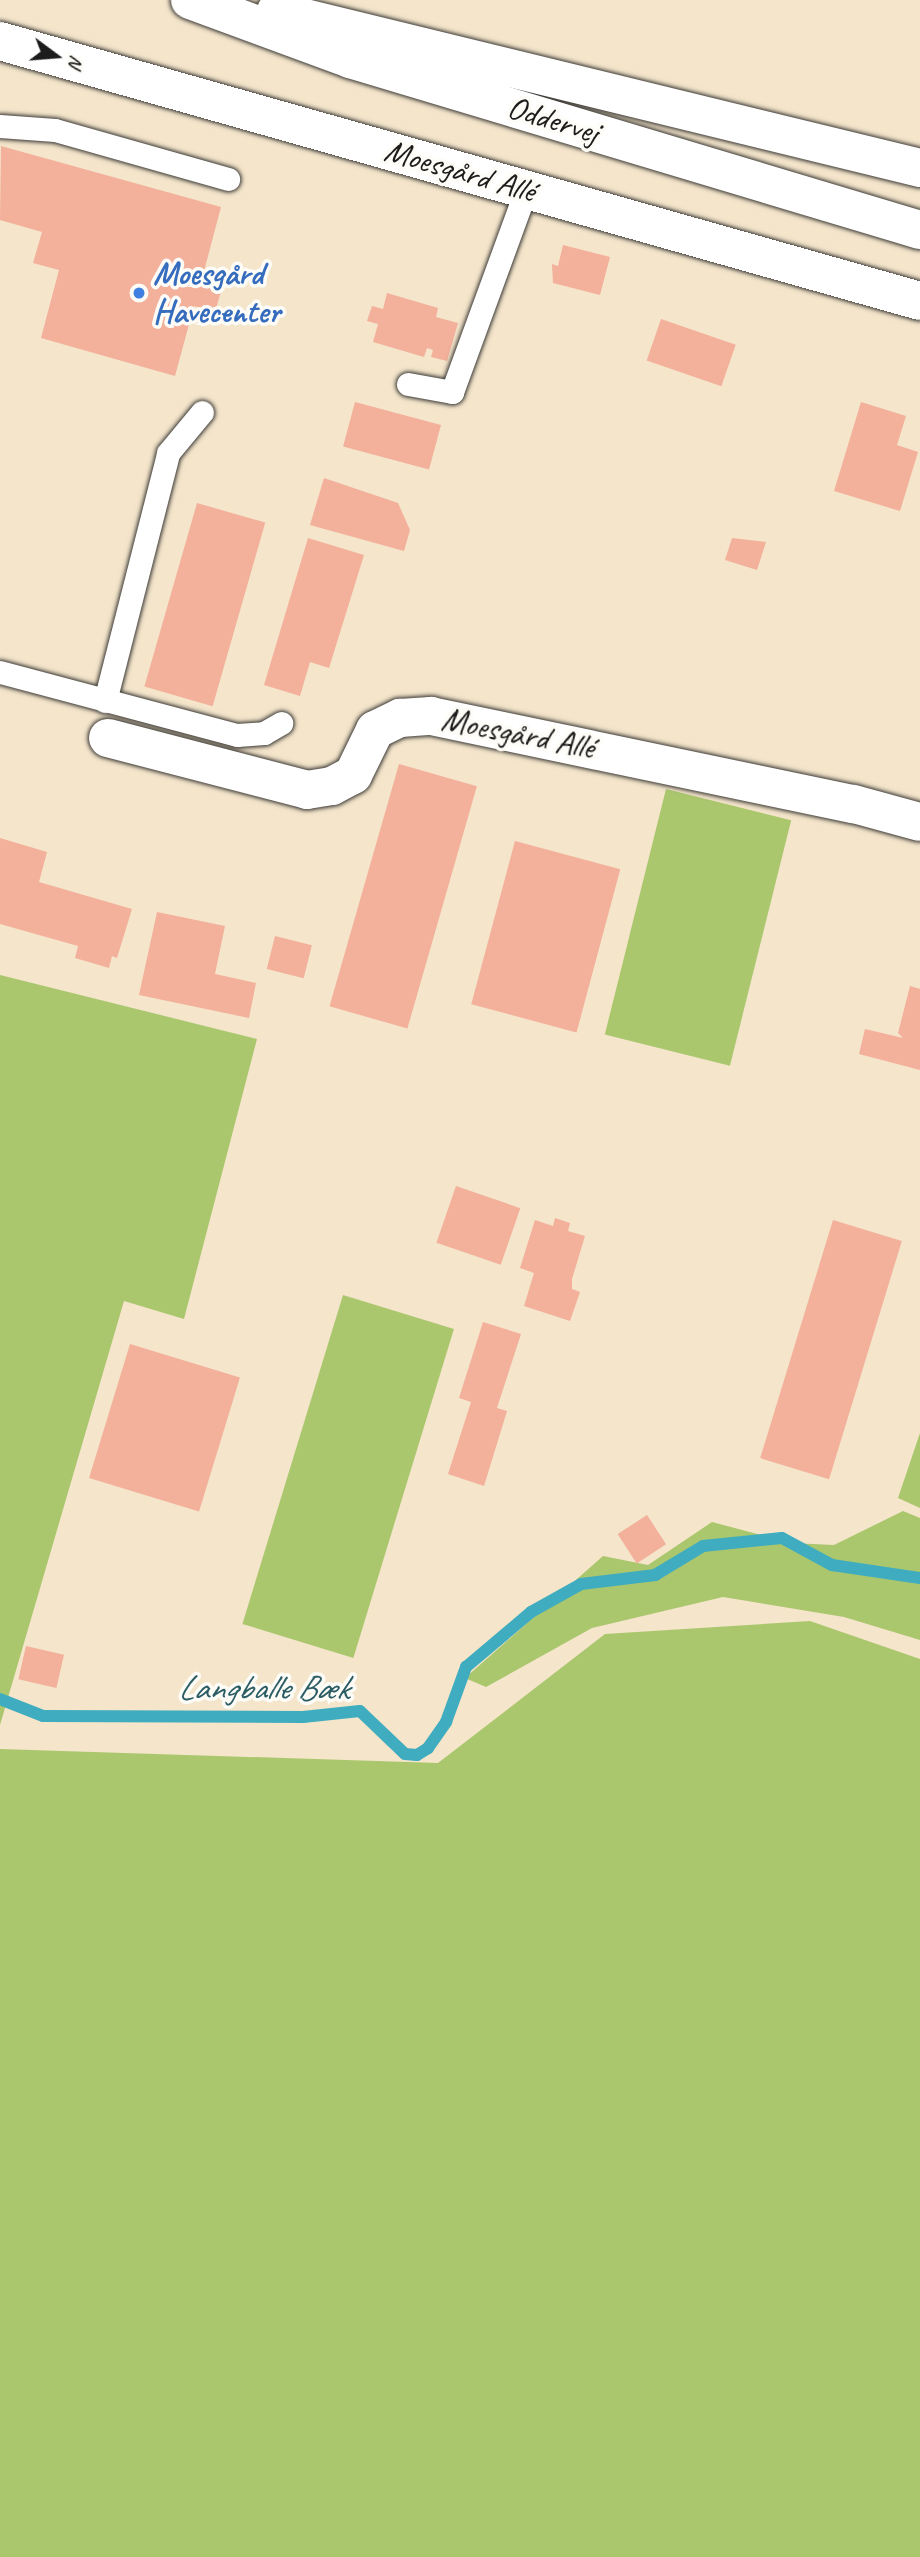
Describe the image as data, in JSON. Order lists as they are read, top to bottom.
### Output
{
  "streets": {
    "street": ["Oddervej", "Moesgård Allé"]
  },
  "water": ["Langballe Bæk"],
  "places": ["Moesgård Havecenter"],
  "north": "right"
}
